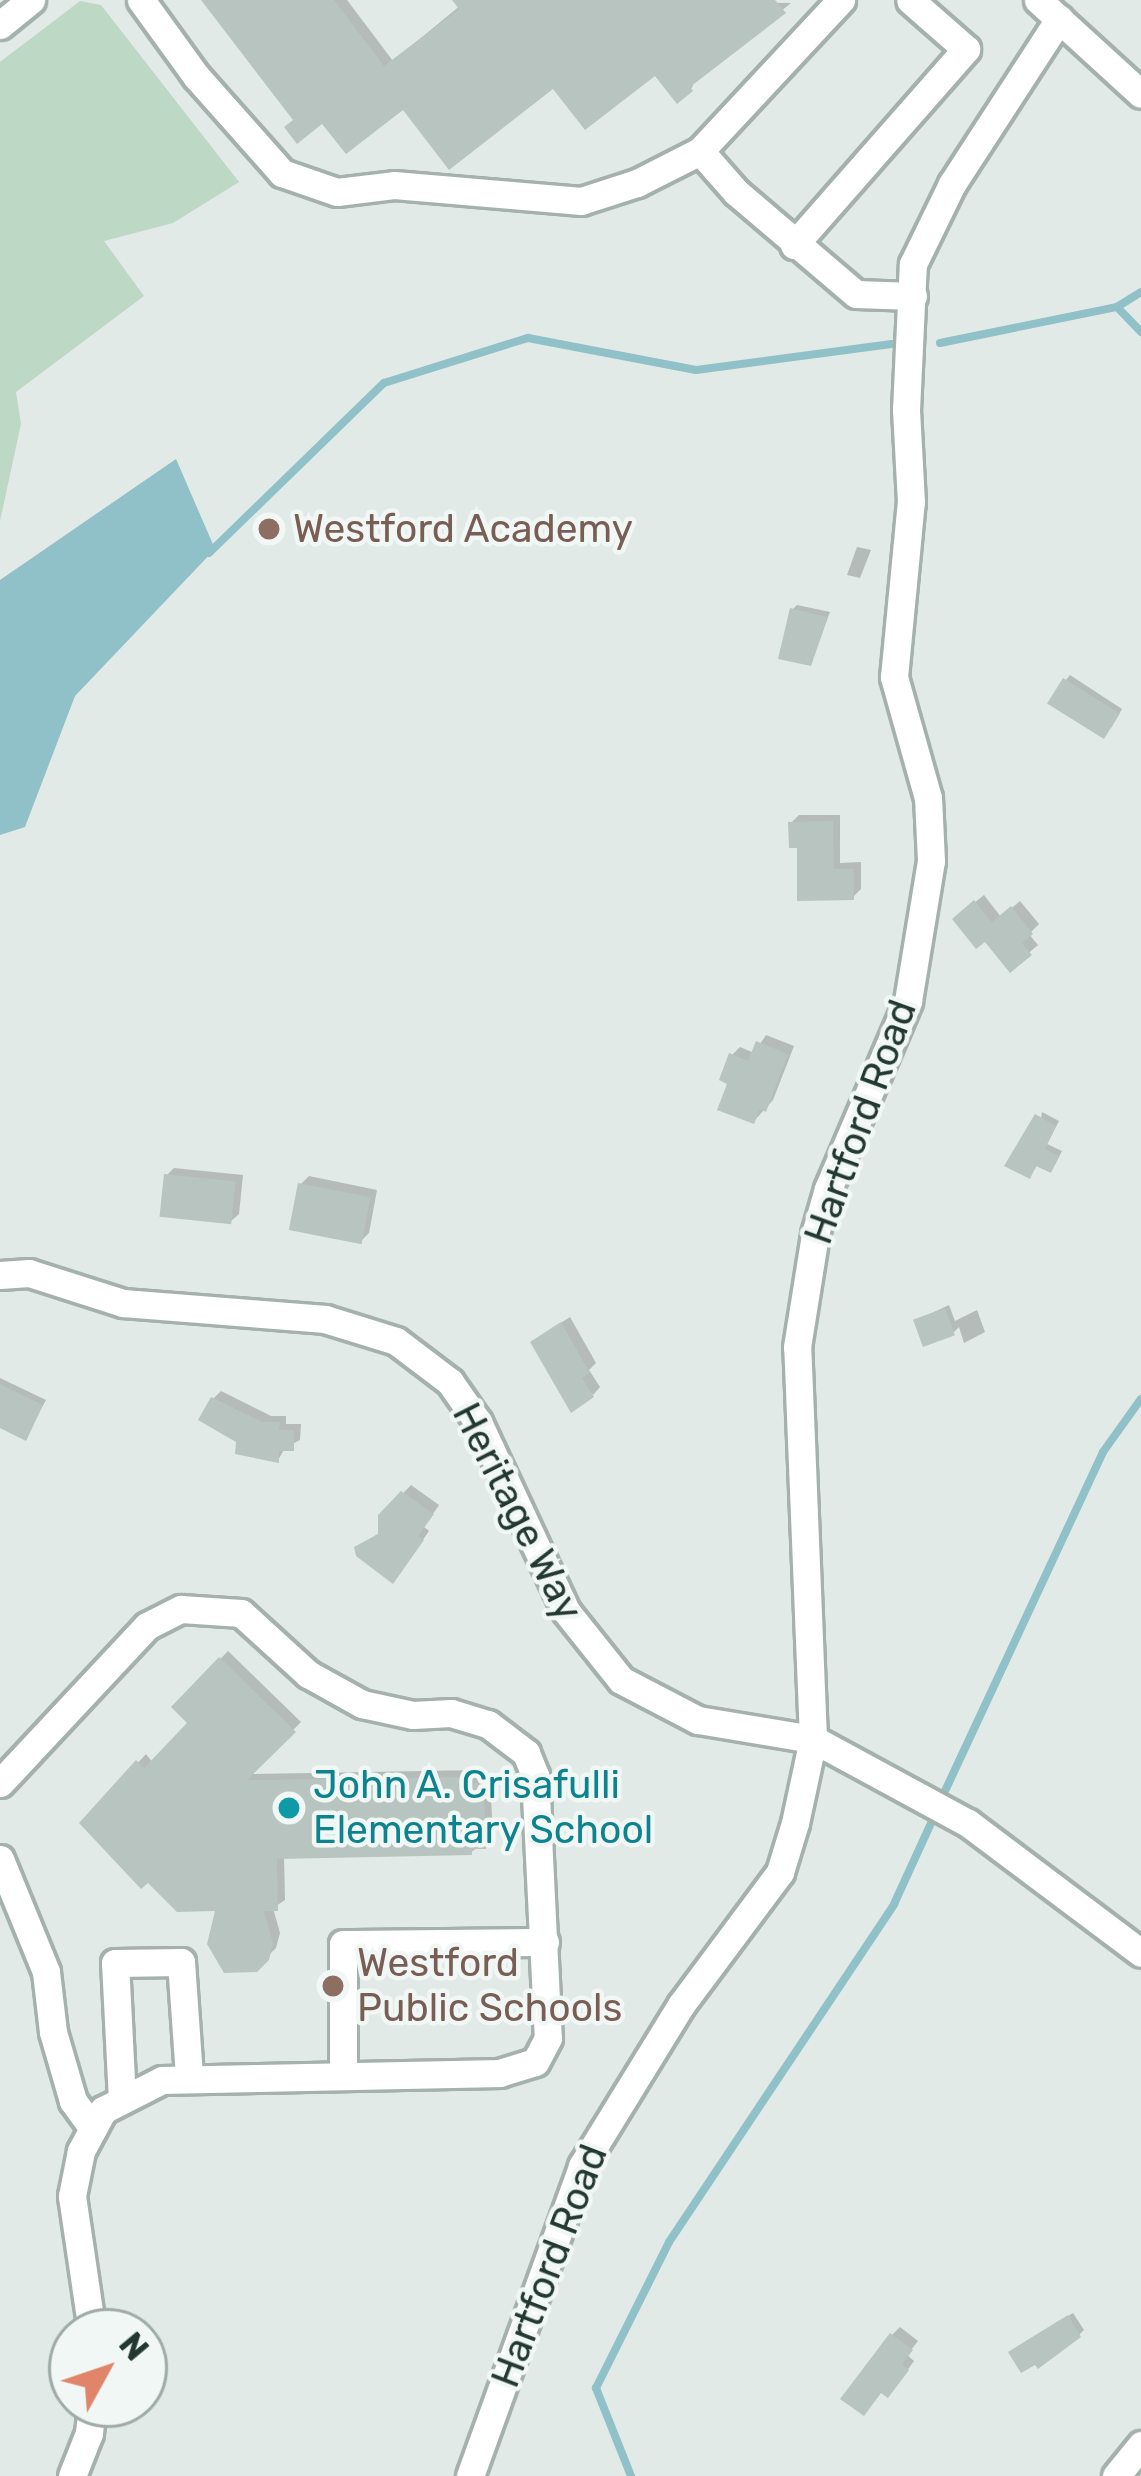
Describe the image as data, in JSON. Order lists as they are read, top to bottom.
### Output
{
  "streets": {
    "street": ["Hartford Road", "Heritage Way"]
  },
  "crossings": [
    ["Hartford Road", "Heritage Way"]
  ],
  "places": ["Westford Academy", "John A. Crisafulli Elementary School", "Westford Public Schools"],
  "north": "top right"
}
